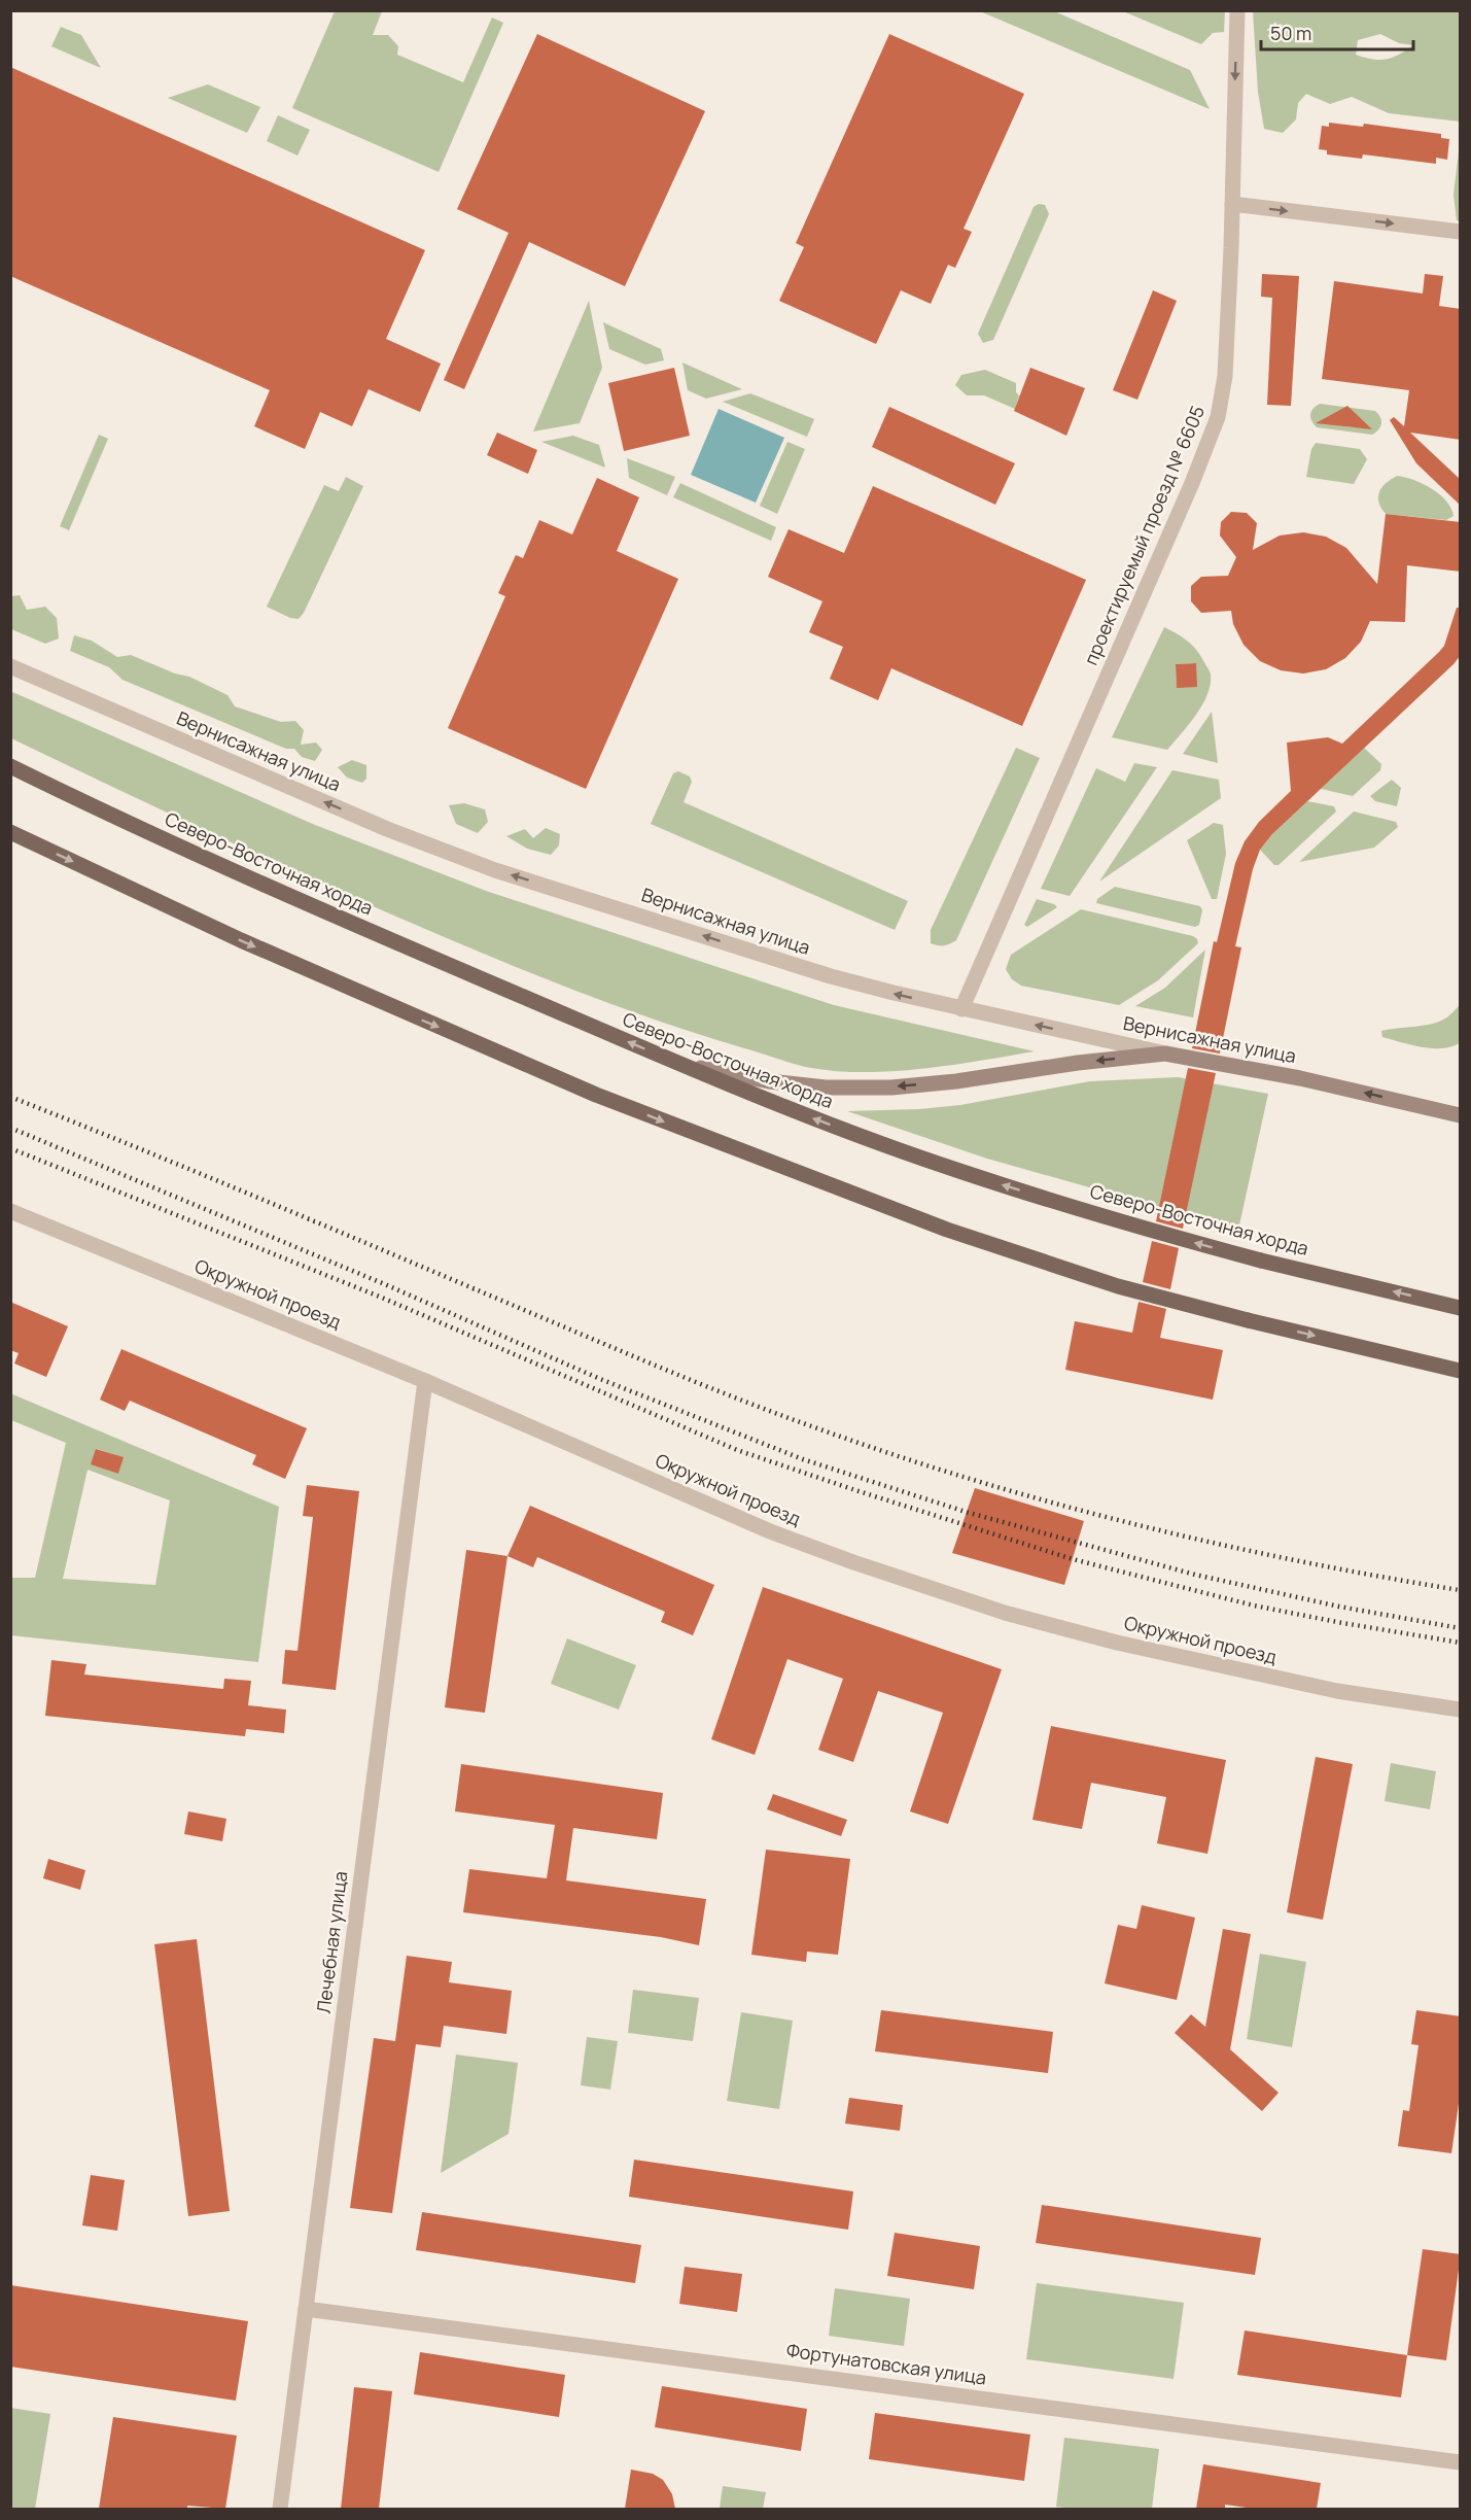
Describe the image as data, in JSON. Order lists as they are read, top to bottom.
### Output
{
  "streets": {
    "main road": ["Вернисажная улица", "Северо-Восточная хорда"],
    "street": [
      "проектируемый проезд № 6605",
      "Окружной проезд",
      "Лечебная улица",
      "Фортунатовская улица"
    ]
  },
  "crossings": [
    ["проектируемый проезд № 6605", "Вернисажная улица"],
    ["Окружной проезд", "Лечебная улица"],
    ["Лечебная улица", "Фортунатовская улица"]
  ],
  "one_way": ["Вернисажная улица"],
  "scale_bar": "50 m"
}
